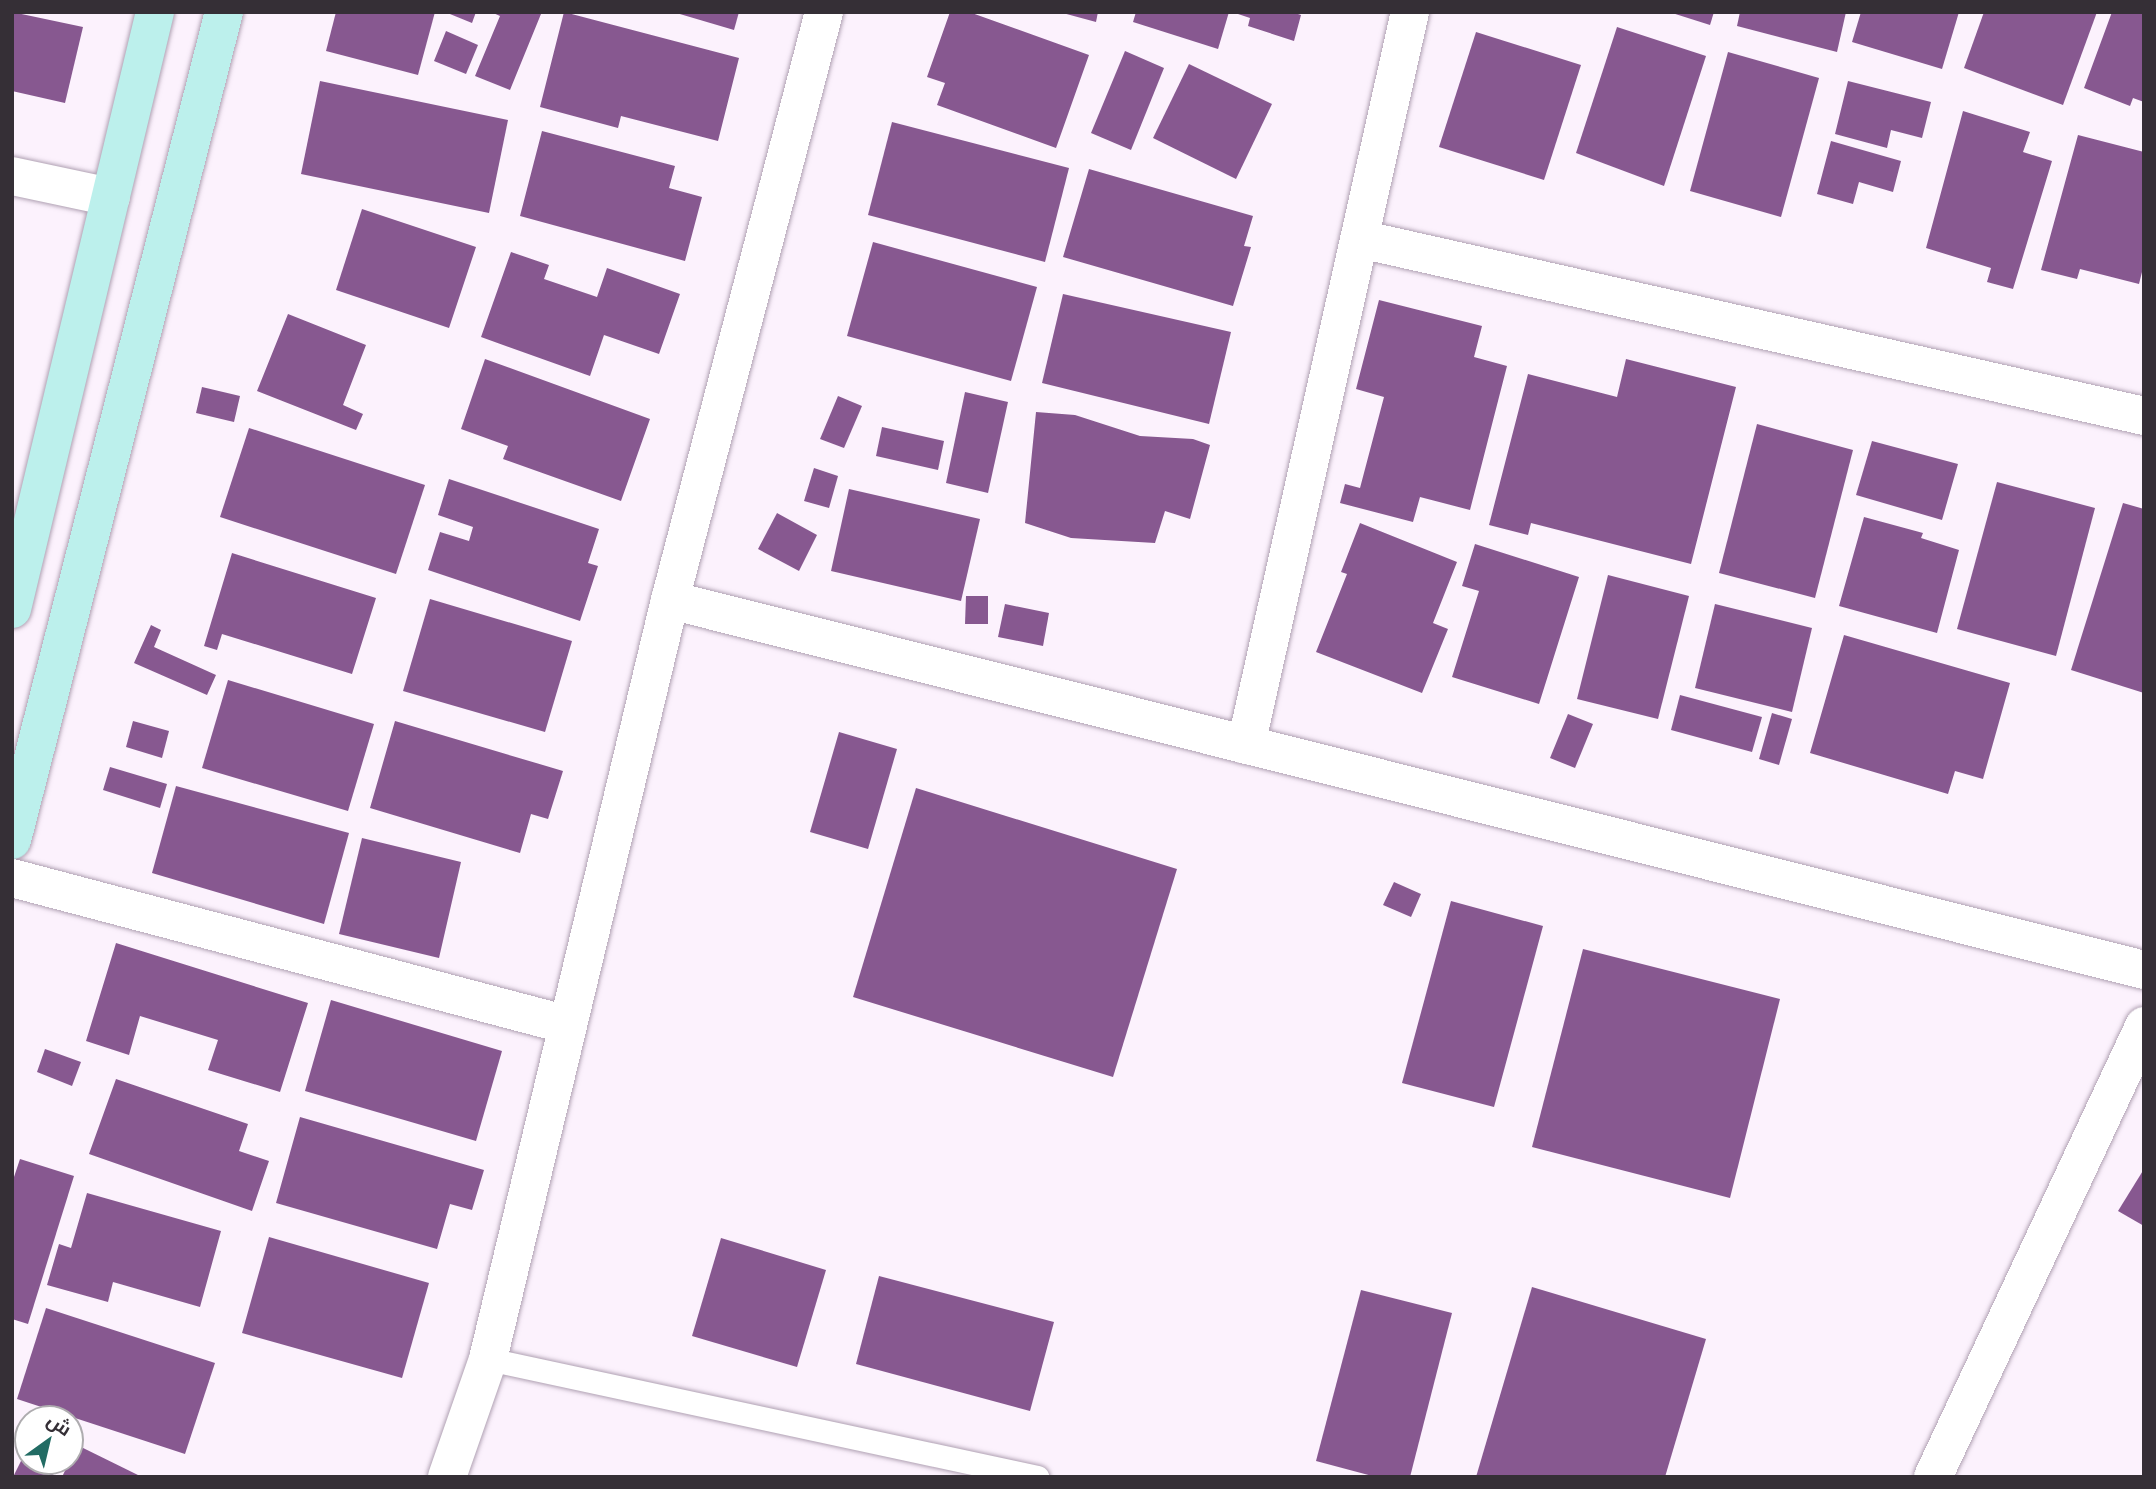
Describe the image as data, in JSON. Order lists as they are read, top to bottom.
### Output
{
  "north": "top right"
}
